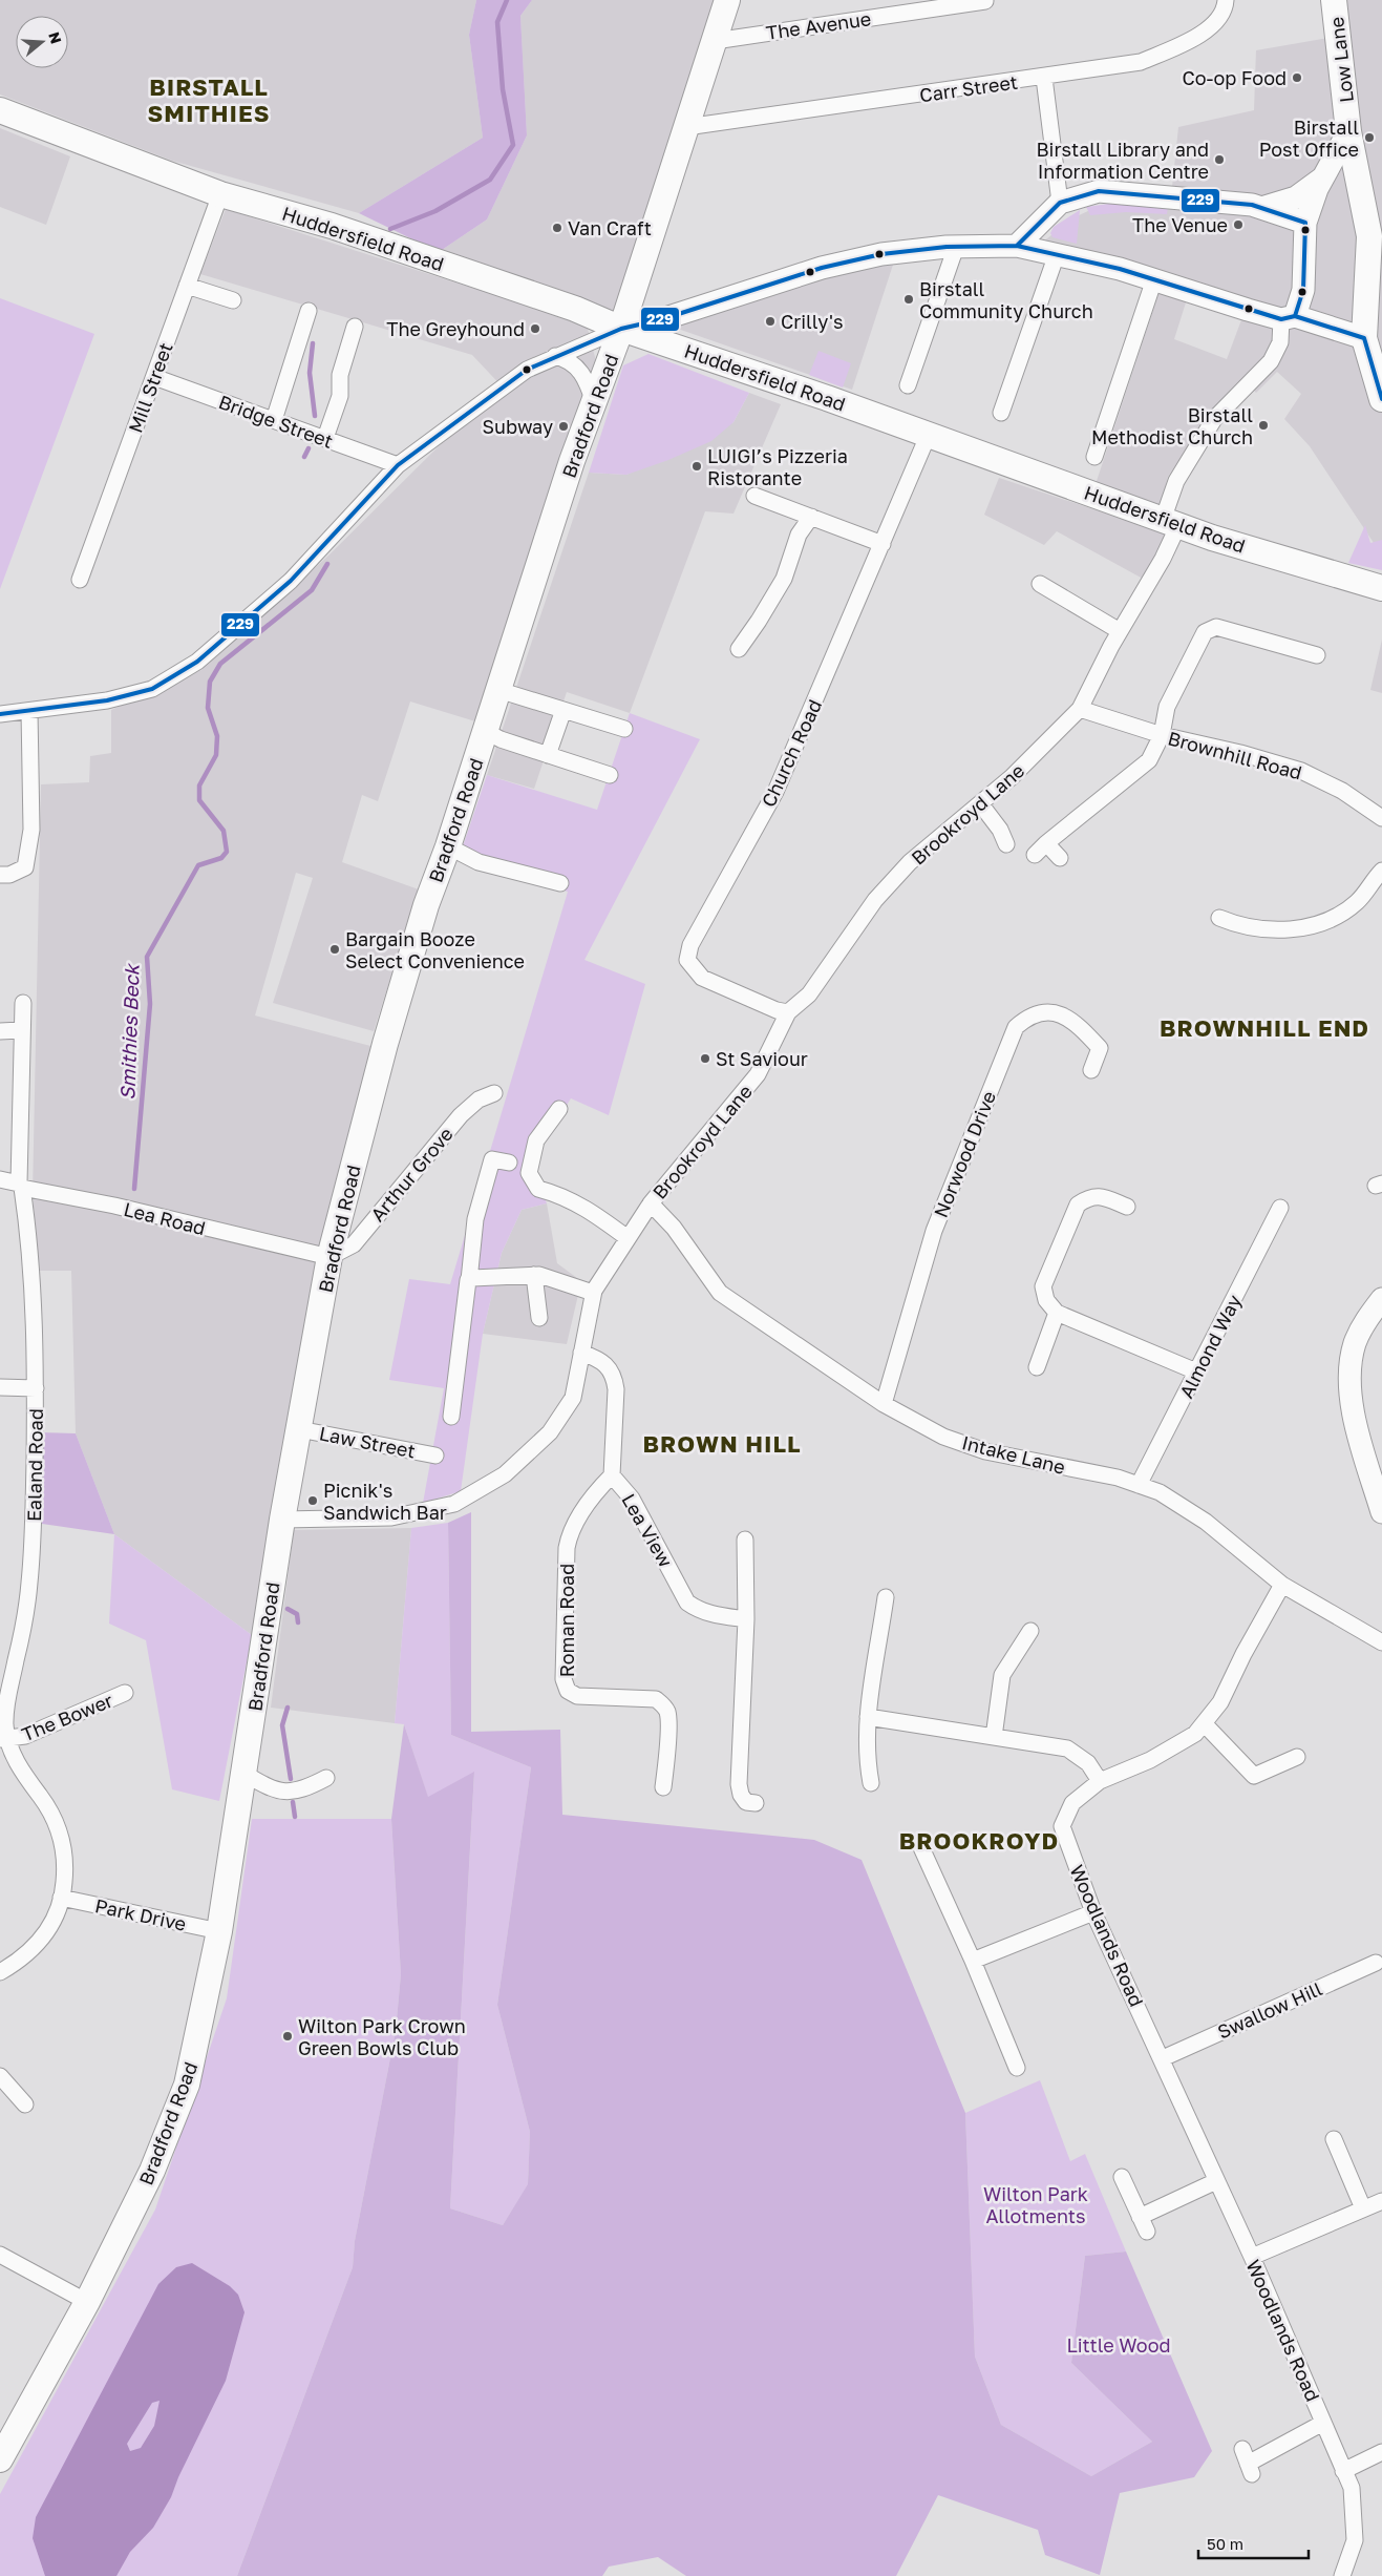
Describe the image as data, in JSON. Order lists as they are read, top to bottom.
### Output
{
  "streets": {
    "main road": ["Low Lane", "Huddersfield Road", "Bradford Road"],
    "street": [
      "The Avenue",
      "Carr Street",
      "Mill Street",
      "Bridge Street",
      "Church Road",
      "Brownhill Road",
      "Brookroyd Lane",
      "Norwood Drive",
      "Arthur Grove",
      "Lea Road",
      "Almond Way",
      "Law Street",
      "Intake Lane",
      "Ealand Road",
      "Lea View",
      "Roman Road",
      "The Bower",
      "Park Drive",
      "Woodlands Road",
      "Swallow Hill"
    ]
  },
  "crossings": [
    ["The Avenue", "Bradford Road"],
    ["Carr Street", "Bradford Road"],
    ["Huddersfield Road", "Mill Street"],
    ["Huddersfield Road", "Bradford Road"],
    ["Huddersfield Road", "Church Road"],
    ["Huddersfield Road", "Brookroyd Lane"],
    ["Mill Street", "Bridge Street"],
    ["Bradford Road", "Brookroyd Lane"],
    ["Bradford Road", "Arthur Grove"],
    ["Bradford Road", "Lea Road"],
    ["Bradford Road", "Law Street"],
    ["Bradford Road", "Park Drive"],
    ["Church Road", "Brookroyd Lane"],
    ["Brownhill Road", "Brookroyd Lane"],
    ["Brookroyd Lane", "Intake Lane"],
    ["Brookroyd Lane", "Lea View"],
    ["Norwood Drive", "Intake Lane"],
    ["Arthur Grove", "Lea Road"],
    ["Lea Road", "Ealand Road"],
    ["Almond Way", "Intake Lane"],
    ["Intake Lane", "Woodlands Road"],
    ["Ealand Road", "The Bower"],
    ["Ealand Road", "Park Drive"],
    ["Lea View", "Roman Road"],
    ["Woodlands Road", "Swallow Hill"]
  ],
  "districts": [
    "BIRSTALL SMITHIES",
    "BROWNHILL END",
    "BROWN HILL",
    "BROOKROYD"
  ],
  "water": ["Smithies Beck"],
  "parks": ["Wilton Park Allotments", "Little Wood"],
  "places": [
    "Co-op Food",
    "Birstall Post Office",
    "Birstall Library and Information Centre",
    "The Venue",
    "Van Craft",
    "Birstall Community Church",
    "Crilly's",
    "The Greyhound",
    "Birstall Methodist Church",
    "Subway",
    "LUIGI’s Pizzeria Ristorante",
    "Bargain Booze Select Convenience",
    "St Saviour",
    "Picnik's Sandwich Bar",
    "Wilton Park Crown Green Bowls Club"
  ],
  "lines": ["transit line 229"],
  "scale_bar": "50 m",
  "north": "right"
}
